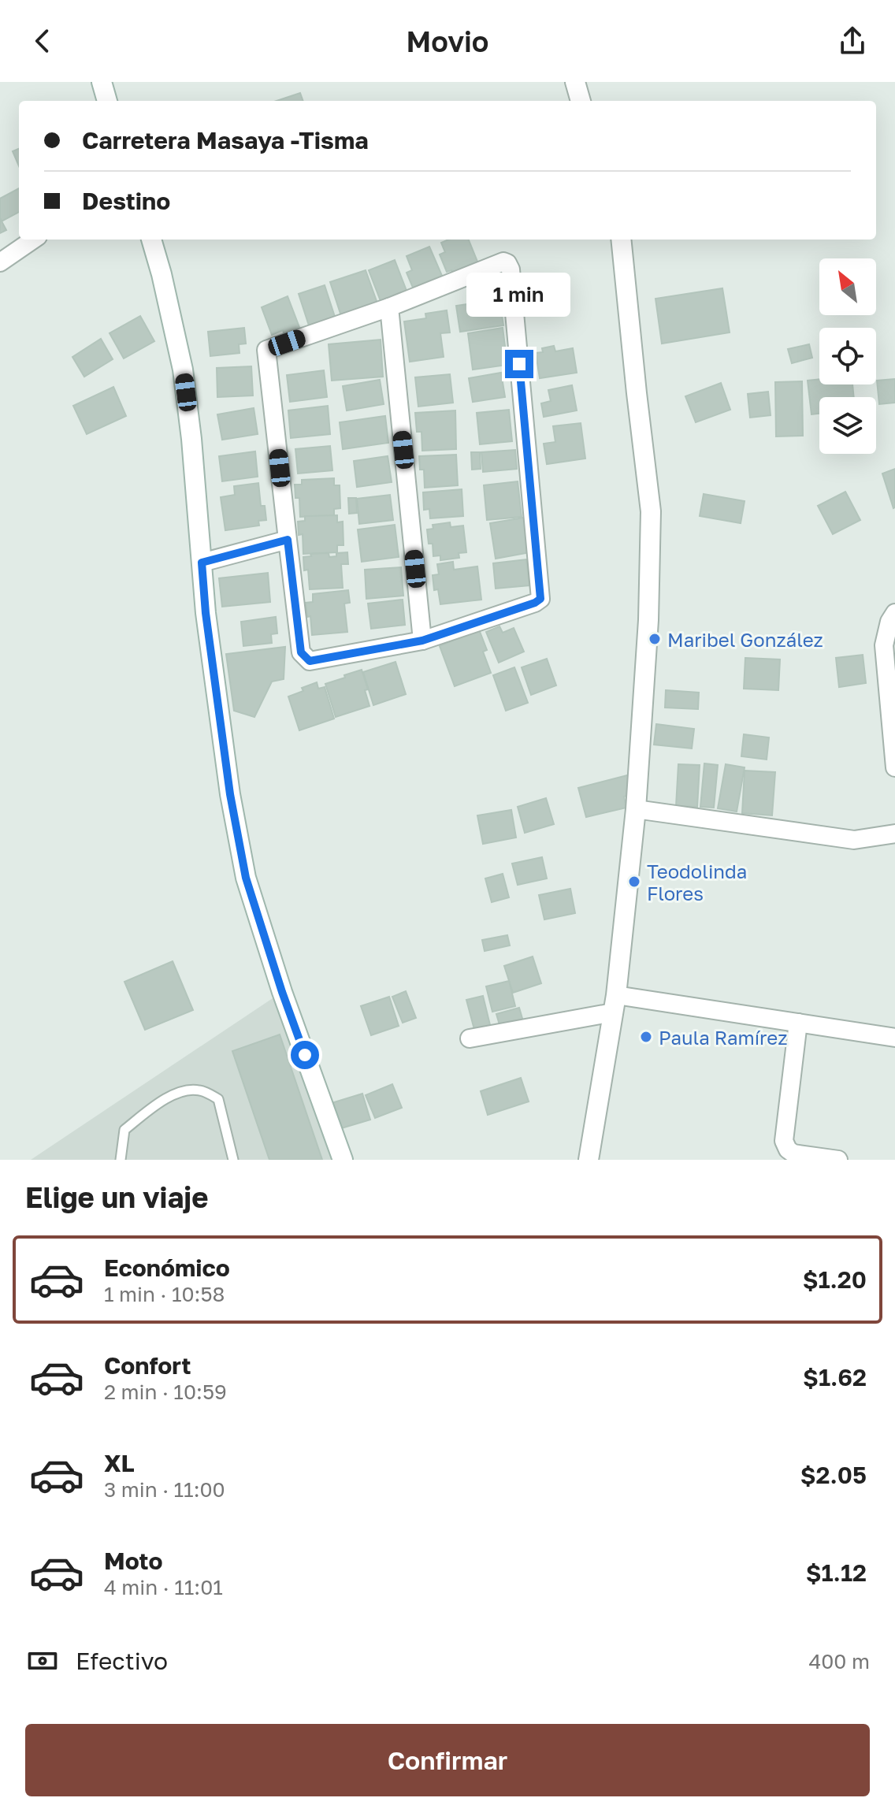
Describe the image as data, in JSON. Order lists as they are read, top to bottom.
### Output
{
  "places": ["Maribel González", "Teodolinda Flores", "Paula Ramírez"],
  "north": "top left",
  "page": {
    "header": "Movio",
    "banner": ["Carretera Masaya -Tisma", "Destino"],
    "bubble": "1 min",
    "heading": "Elige un viaje",
    "list": [
      {
        "name": "Económico",
        "note": "1 min · 10:58",
        "value": "$1.20"
      },
      {
        "name": "Confort",
        "note": "2 min · 10:59",
        "value": "$1.62"
      },
      {
        "name": "XL",
        "note": "3 min · 11:00",
        "value": "$2.05"
      },
      {
        "name": "Moto",
        "note": "4 min · 11:01",
        "value": "$1.12"
      }
    ],
    "pay": ["Efectivo", "400 m"],
    "buttons": "Confirmar"
  }
}
